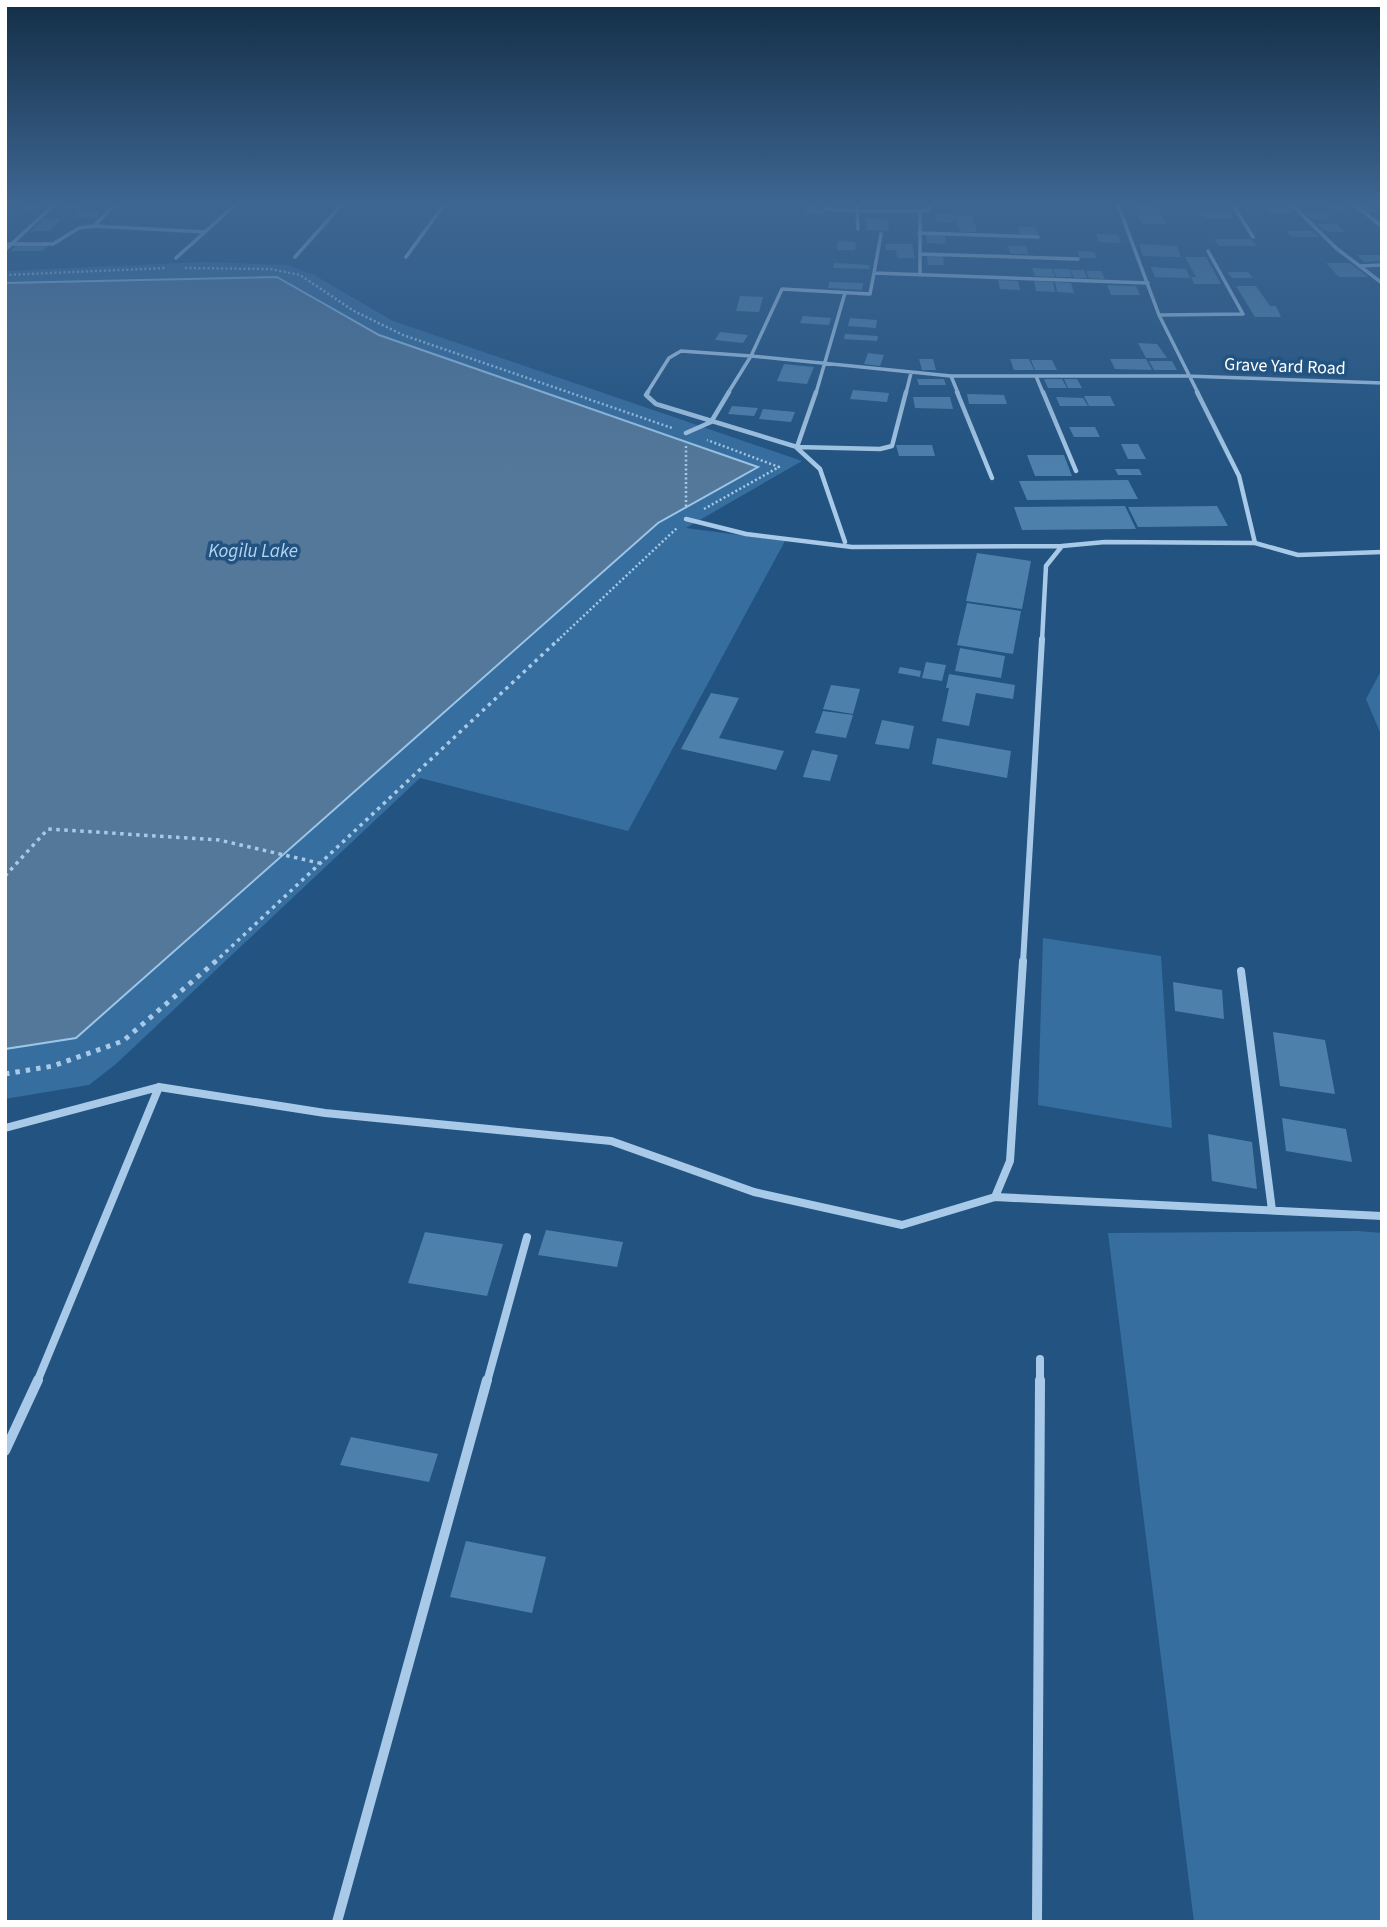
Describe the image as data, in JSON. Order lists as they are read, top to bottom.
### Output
{
  "streets": {
    "street": ["Grave Yard Road"]
  },
  "water": ["Kogilu Lake"]
}
